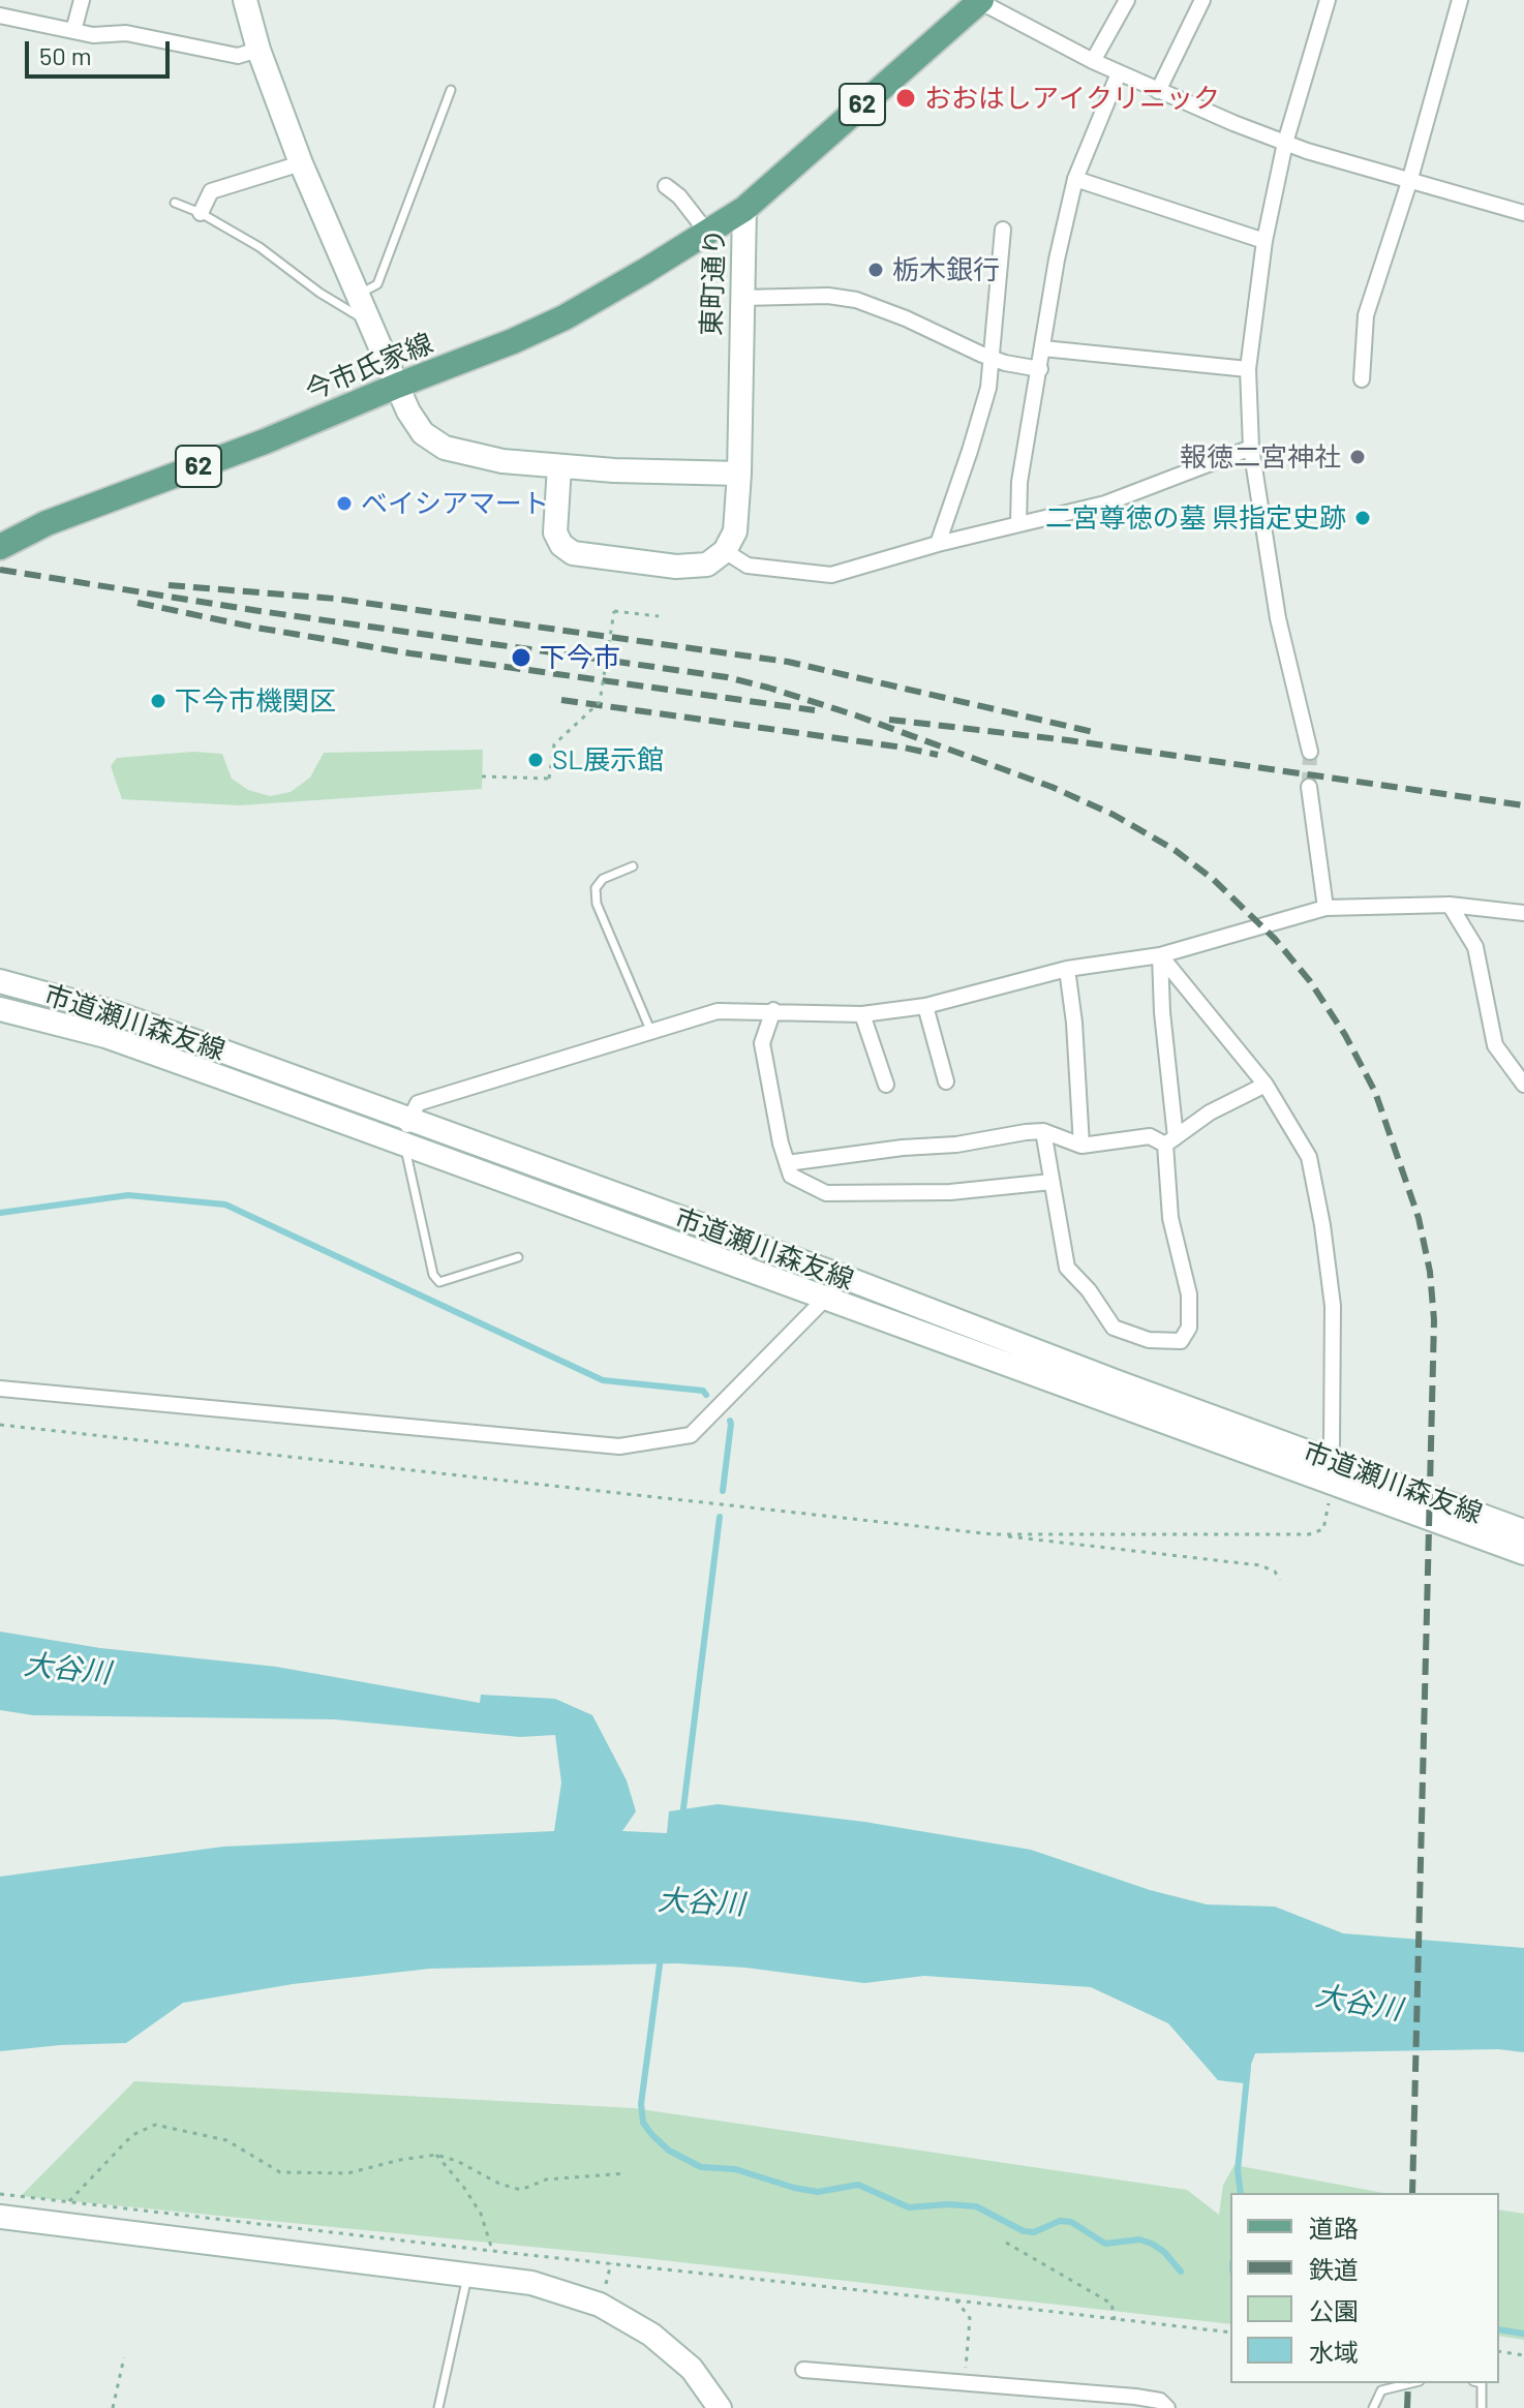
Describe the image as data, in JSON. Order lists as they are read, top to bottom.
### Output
{
  "streets": {
    "main road": ["62", "東町通り", "今市氏家線"],
    "street": ["市道瀬川森友線"]
  },
  "crossings": [
    ["東町通り", "今市氏家線"]
  ],
  "water": ["大谷川"],
  "places": [
    "おおはしアイクリニック",
    "栃木銀行",
    "報徳二宮神社",
    "ベイシアマート",
    "二宮尊徳の墓 県指定史跡",
    "下今市",
    "下今市機関区",
    "SL展示館"
  ],
  "legend": [
    "道路",
    "鉄道",
    "公園",
    "水域"
  ],
  "scale_bar": "50 m"
}
